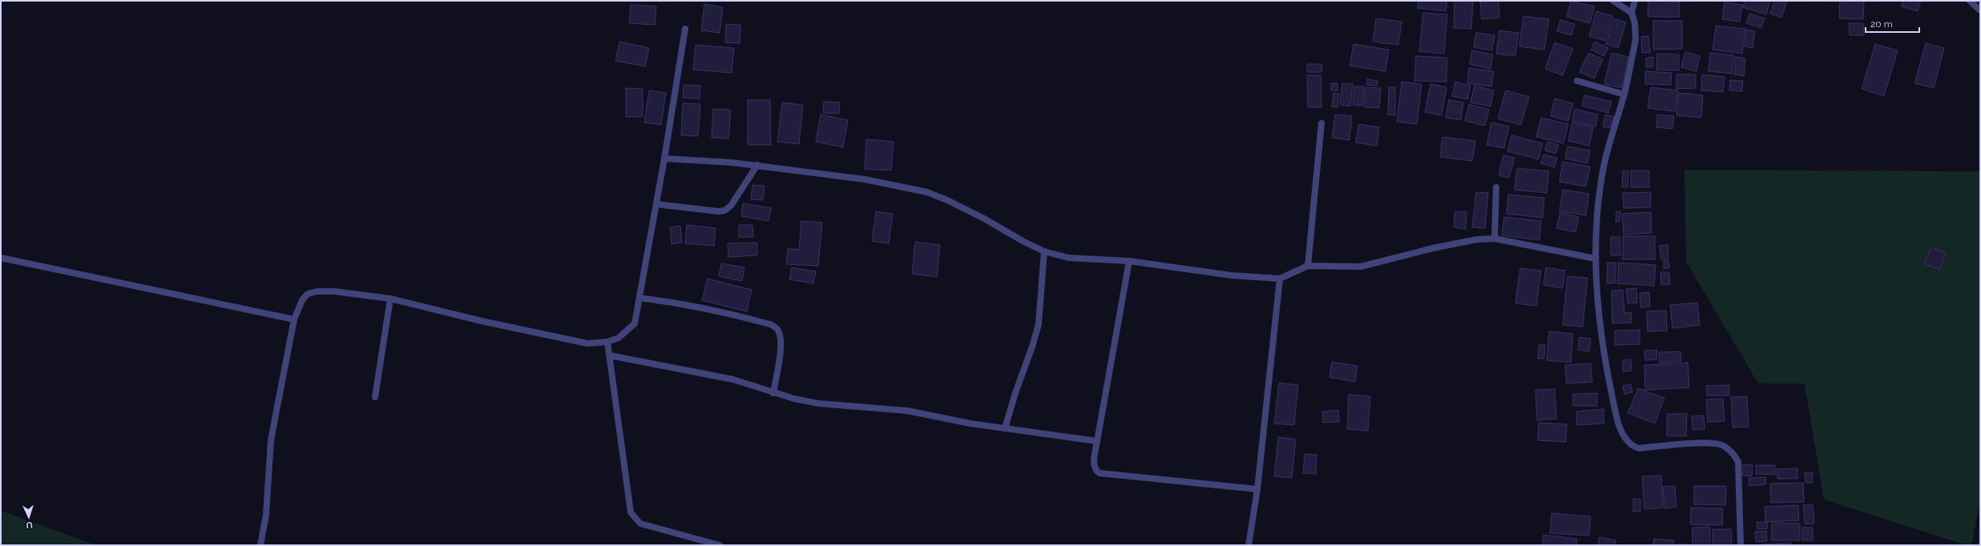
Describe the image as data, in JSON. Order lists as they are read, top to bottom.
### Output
{
  "scale_bar": "20 m",
  "north": "bottom"
}
